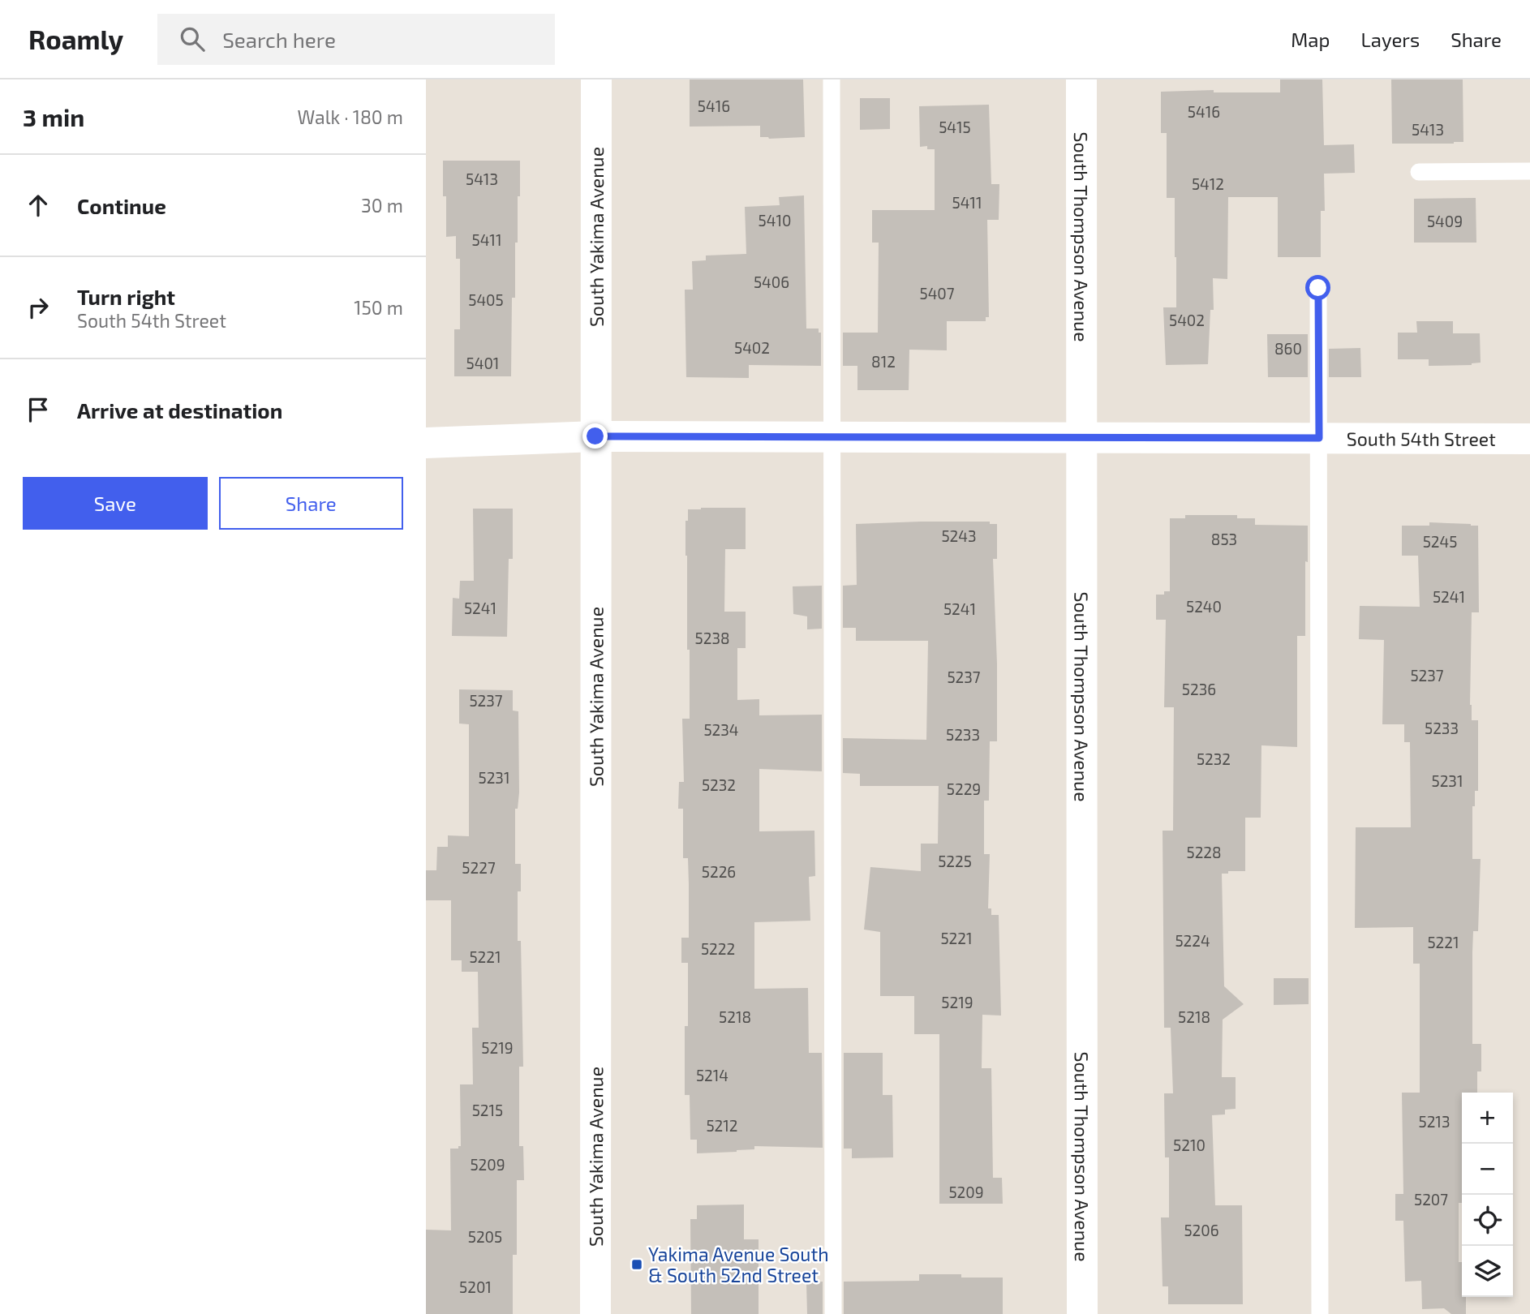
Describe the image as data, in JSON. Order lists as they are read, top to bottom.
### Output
{
  "streets": {
    "street": ["South Yakima Avenue", "South Thompson Avenue", "South 54th Street"]
  },
  "crossings": [
    ["South Yakima Avenue", "South 54th Street"],
    ["South Thompson Avenue", "South 54th Street"]
  ],
  "places": {
    "transit": ["Yakima Avenue South & South 52nd Street"]
  },
  "house_numbers": [
    "5416",
    "5416",
    "5415",
    "5413",
    "5413",
    "5412",
    "5411",
    "5410",
    "5409",
    "5411",
    "5406",
    "5407",
    "5405",
    "5402",
    "5402",
    "860",
    "812",
    "5401",
    "5243",
    "853",
    "5245",
    "5241",
    "5240",
    "5241",
    "5241",
    "5238",
    "5237",
    "5237",
    "5236",
    "5237",
    "5233",
    "5234",
    "5233",
    "5232",
    "5231",
    "5231",
    "5232",
    "5229",
    "5228",
    "5225",
    "5227",
    "5226",
    "5221",
    "5224",
    "5221",
    "5222",
    "5221",
    "5219",
    "5218",
    "5218",
    "5219",
    "5214",
    "5215",
    "5213",
    "5212",
    "5210",
    "5209",
    "5209",
    "5207",
    "5206",
    "5205",
    "5201"
  ],
  "page": {
    "header": "Roamly",
    "search": "Search here",
    "nav": ["Map", "Layers", "Share"],
    "heading": ["3 min", "Walk · 180 m"],
    "list": [
      ["Continue", "30 m"],
      ["Turn right", "South 54th Street", "150 m"],
      "Arrive at destination"
    ],
    "buttons": ["Save", "Share"],
    "map_buttons": ["+", "−"]
  }
}
